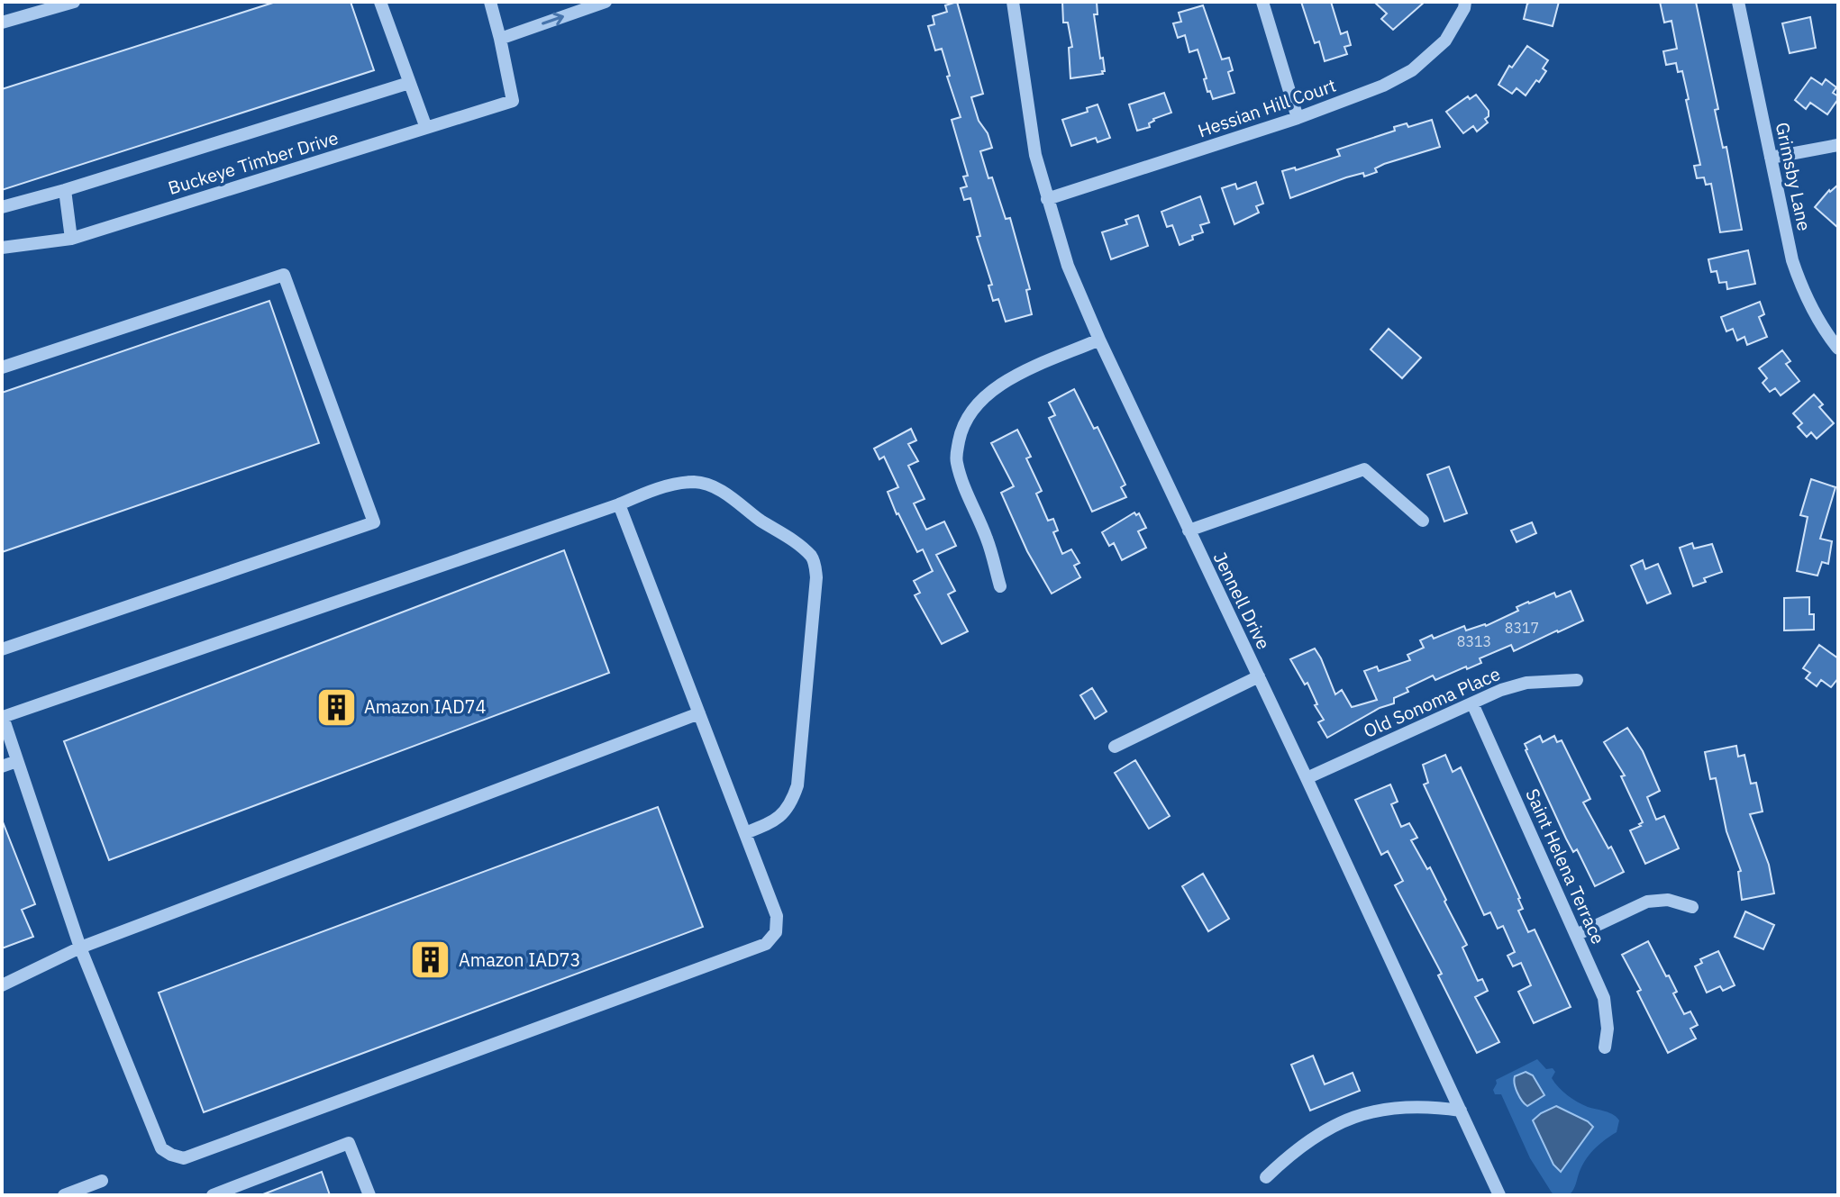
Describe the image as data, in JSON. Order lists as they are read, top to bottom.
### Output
{
  "streets": {
    "street": [
      "Hessian Hill Court",
      "Buckeye Timber Drive",
      "Grimsby Lane",
      "Jennell Drive",
      "Old Sonoma Place",
      "Saint Helena Terrace"
    ]
  },
  "crossings": [
    ["Hessian Hill Court", "Jennell Drive"],
    ["Jennell Drive", "Old Sonoma Place"],
    ["Old Sonoma Place", "Saint Helena Terrace"]
  ],
  "places": {
    "building": ["Amazon IAD74", "Amazon IAD73"]
  },
  "house_numbers": ["8317", "8313"]
}
